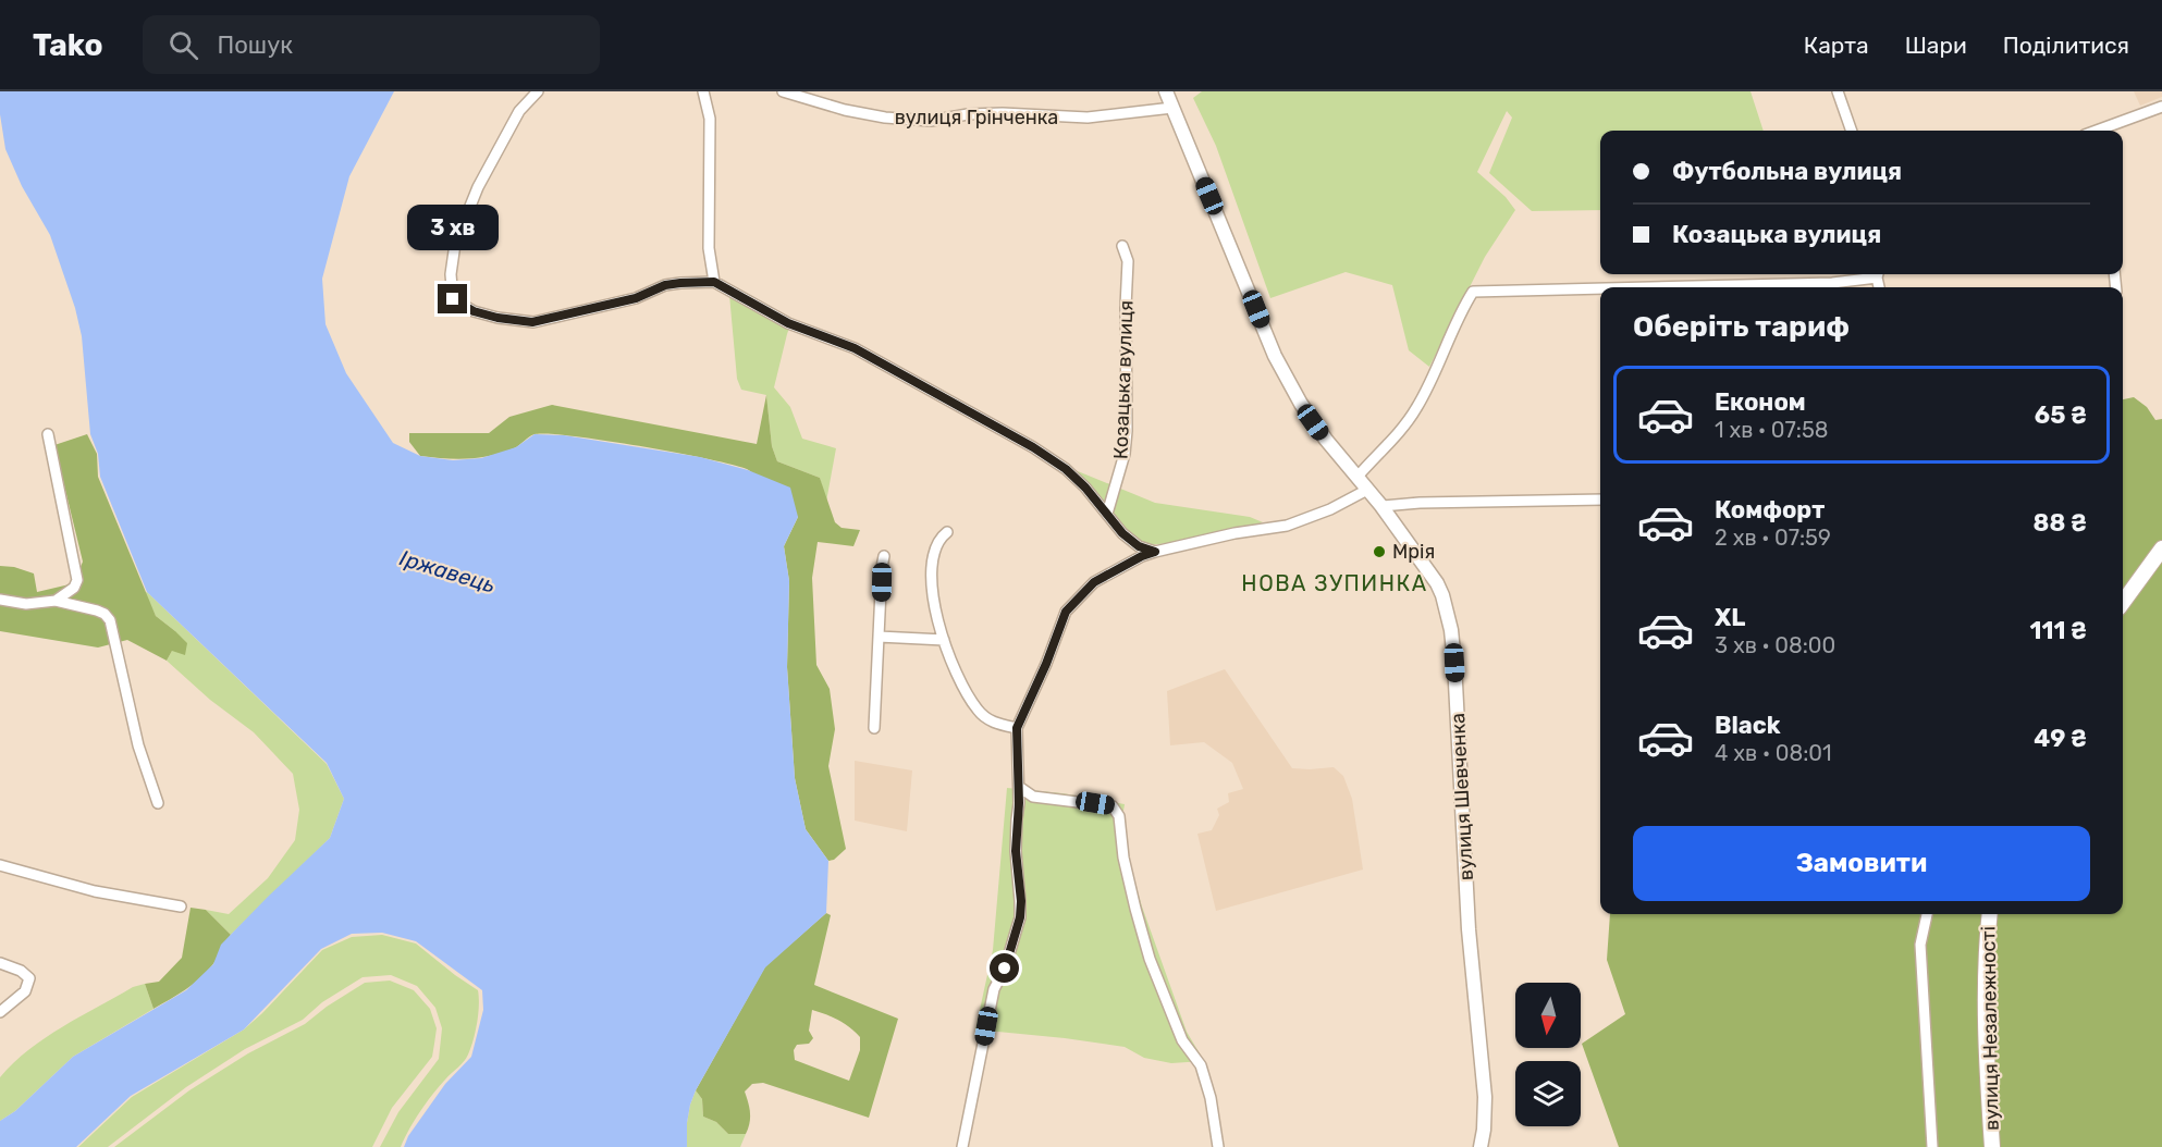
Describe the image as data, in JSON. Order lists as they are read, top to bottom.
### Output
{
  "streets": {
    "main road": ["вулиця Незалежності"],
    "street": ["вулиця Грінченка", "Козацька вулиця", "вулиця Шевченка"]
  },
  "crossings": [
    ["вулиця Грінченка", "вулиця Шевченка"]
  ],
  "districts": ["НОВА ЗУПИНКА"],
  "water": ["Іржавець"],
  "places": ["Мрія"],
  "north": "bottom",
  "page": {
    "header": "Tako",
    "search": "Пошук",
    "nav": ["Карта", "Шари", "Поділитися"],
    "banner": ["Футбольна вулиця", "Козацька вулиця"],
    "bubble": "3 хв",
    "heading": "Оберіть тариф",
    "list": [
      {
        "name": "Економ",
        "note": "1 хв · 07:58",
        "value": "65 ₴"
      },
      {
        "name": "Комфорт",
        "note": "2 хв · 07:59",
        "value": "88 ₴"
      },
      {
        "name": "XL",
        "note": "3 хв · 08:00",
        "value": "111 ₴"
      },
      {
        "name": "Black",
        "note": "4 хв · 08:01",
        "value": "49 ₴"
      }
    ],
    "buttons": "Замовити"
  }
}
